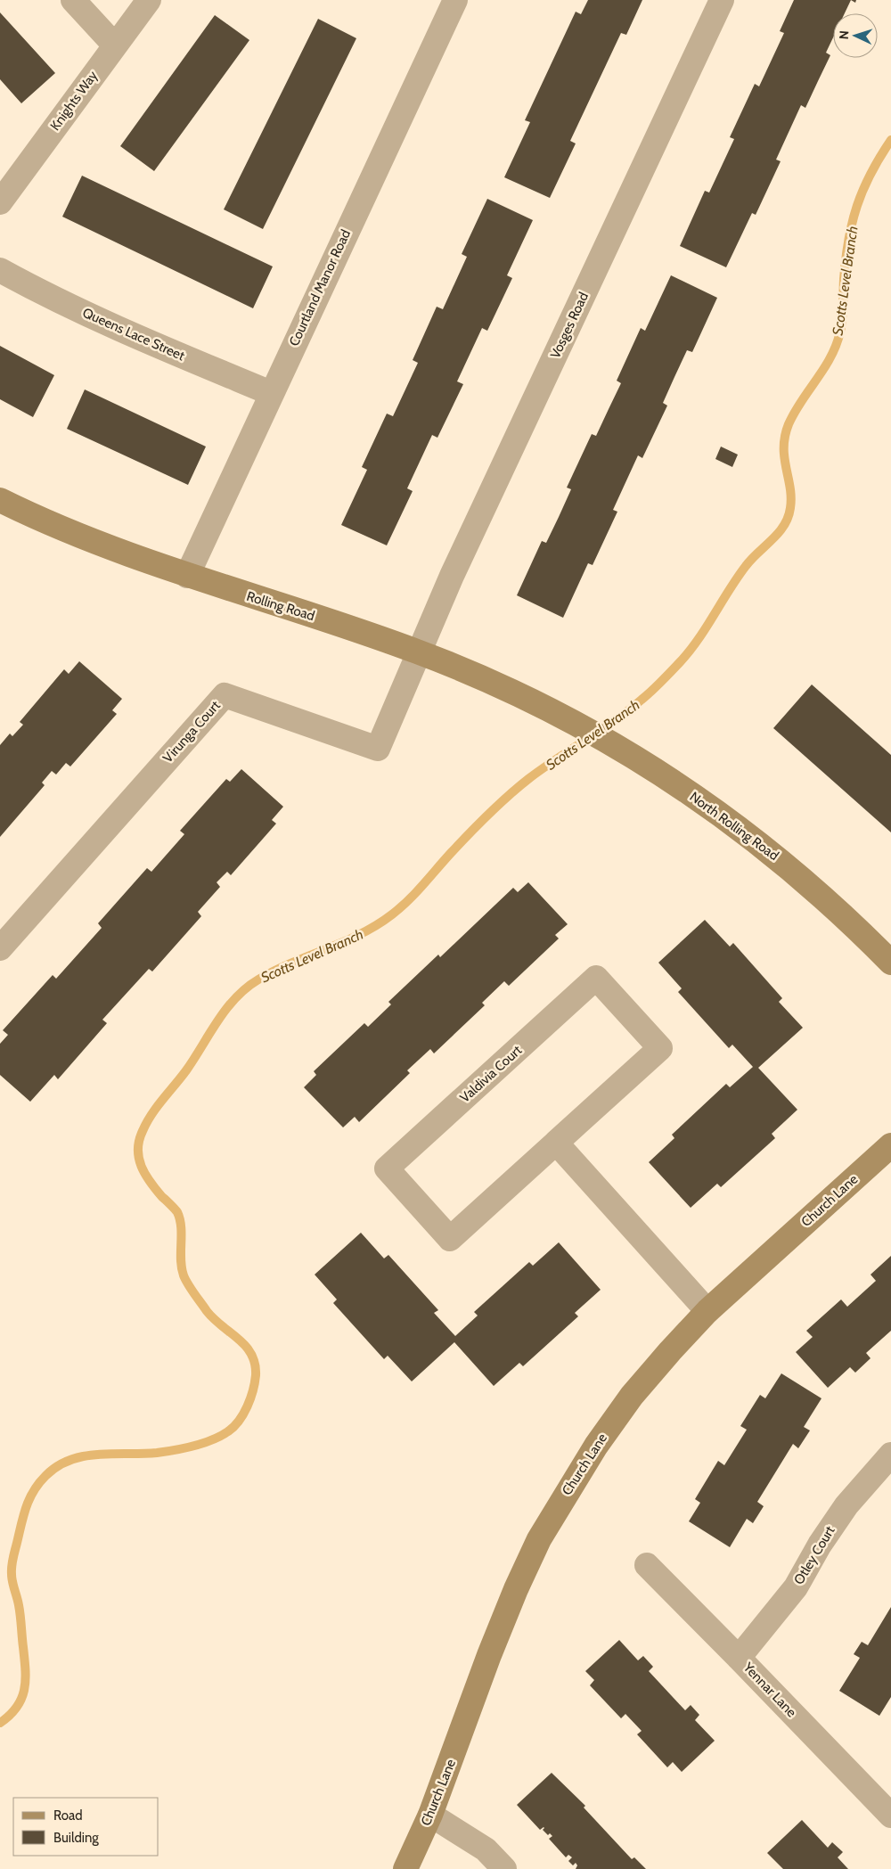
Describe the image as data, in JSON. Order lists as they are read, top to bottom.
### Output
{
  "streets": {
    "street": [
      "Knights Way",
      "Courtland Manor Road",
      "Vosges Road",
      "Queens Lace Street",
      "Rolling Road",
      "Virunga Court",
      "North Rolling Road",
      "Valdivia Court",
      "Church Lane",
      "Otley Court",
      "Yennar Lane"
    ]
  },
  "crossings": [
    ["Courtland Manor Road", "Queens Lace Street"],
    ["Courtland Manor Road", "Rolling Road"],
    ["Vosges Road", "Rolling Road"],
    ["Vosges Road", "Virunga Court"],
    ["Rolling Road", "Virunga Court"],
    ["Rolling Road", "North Rolling Road"],
    ["Otley Court", "Yennar Lane"]
  ],
  "water": ["Scotts Level Branch"],
  "legend": ["Road", "Building"],
  "north": "left"
}
